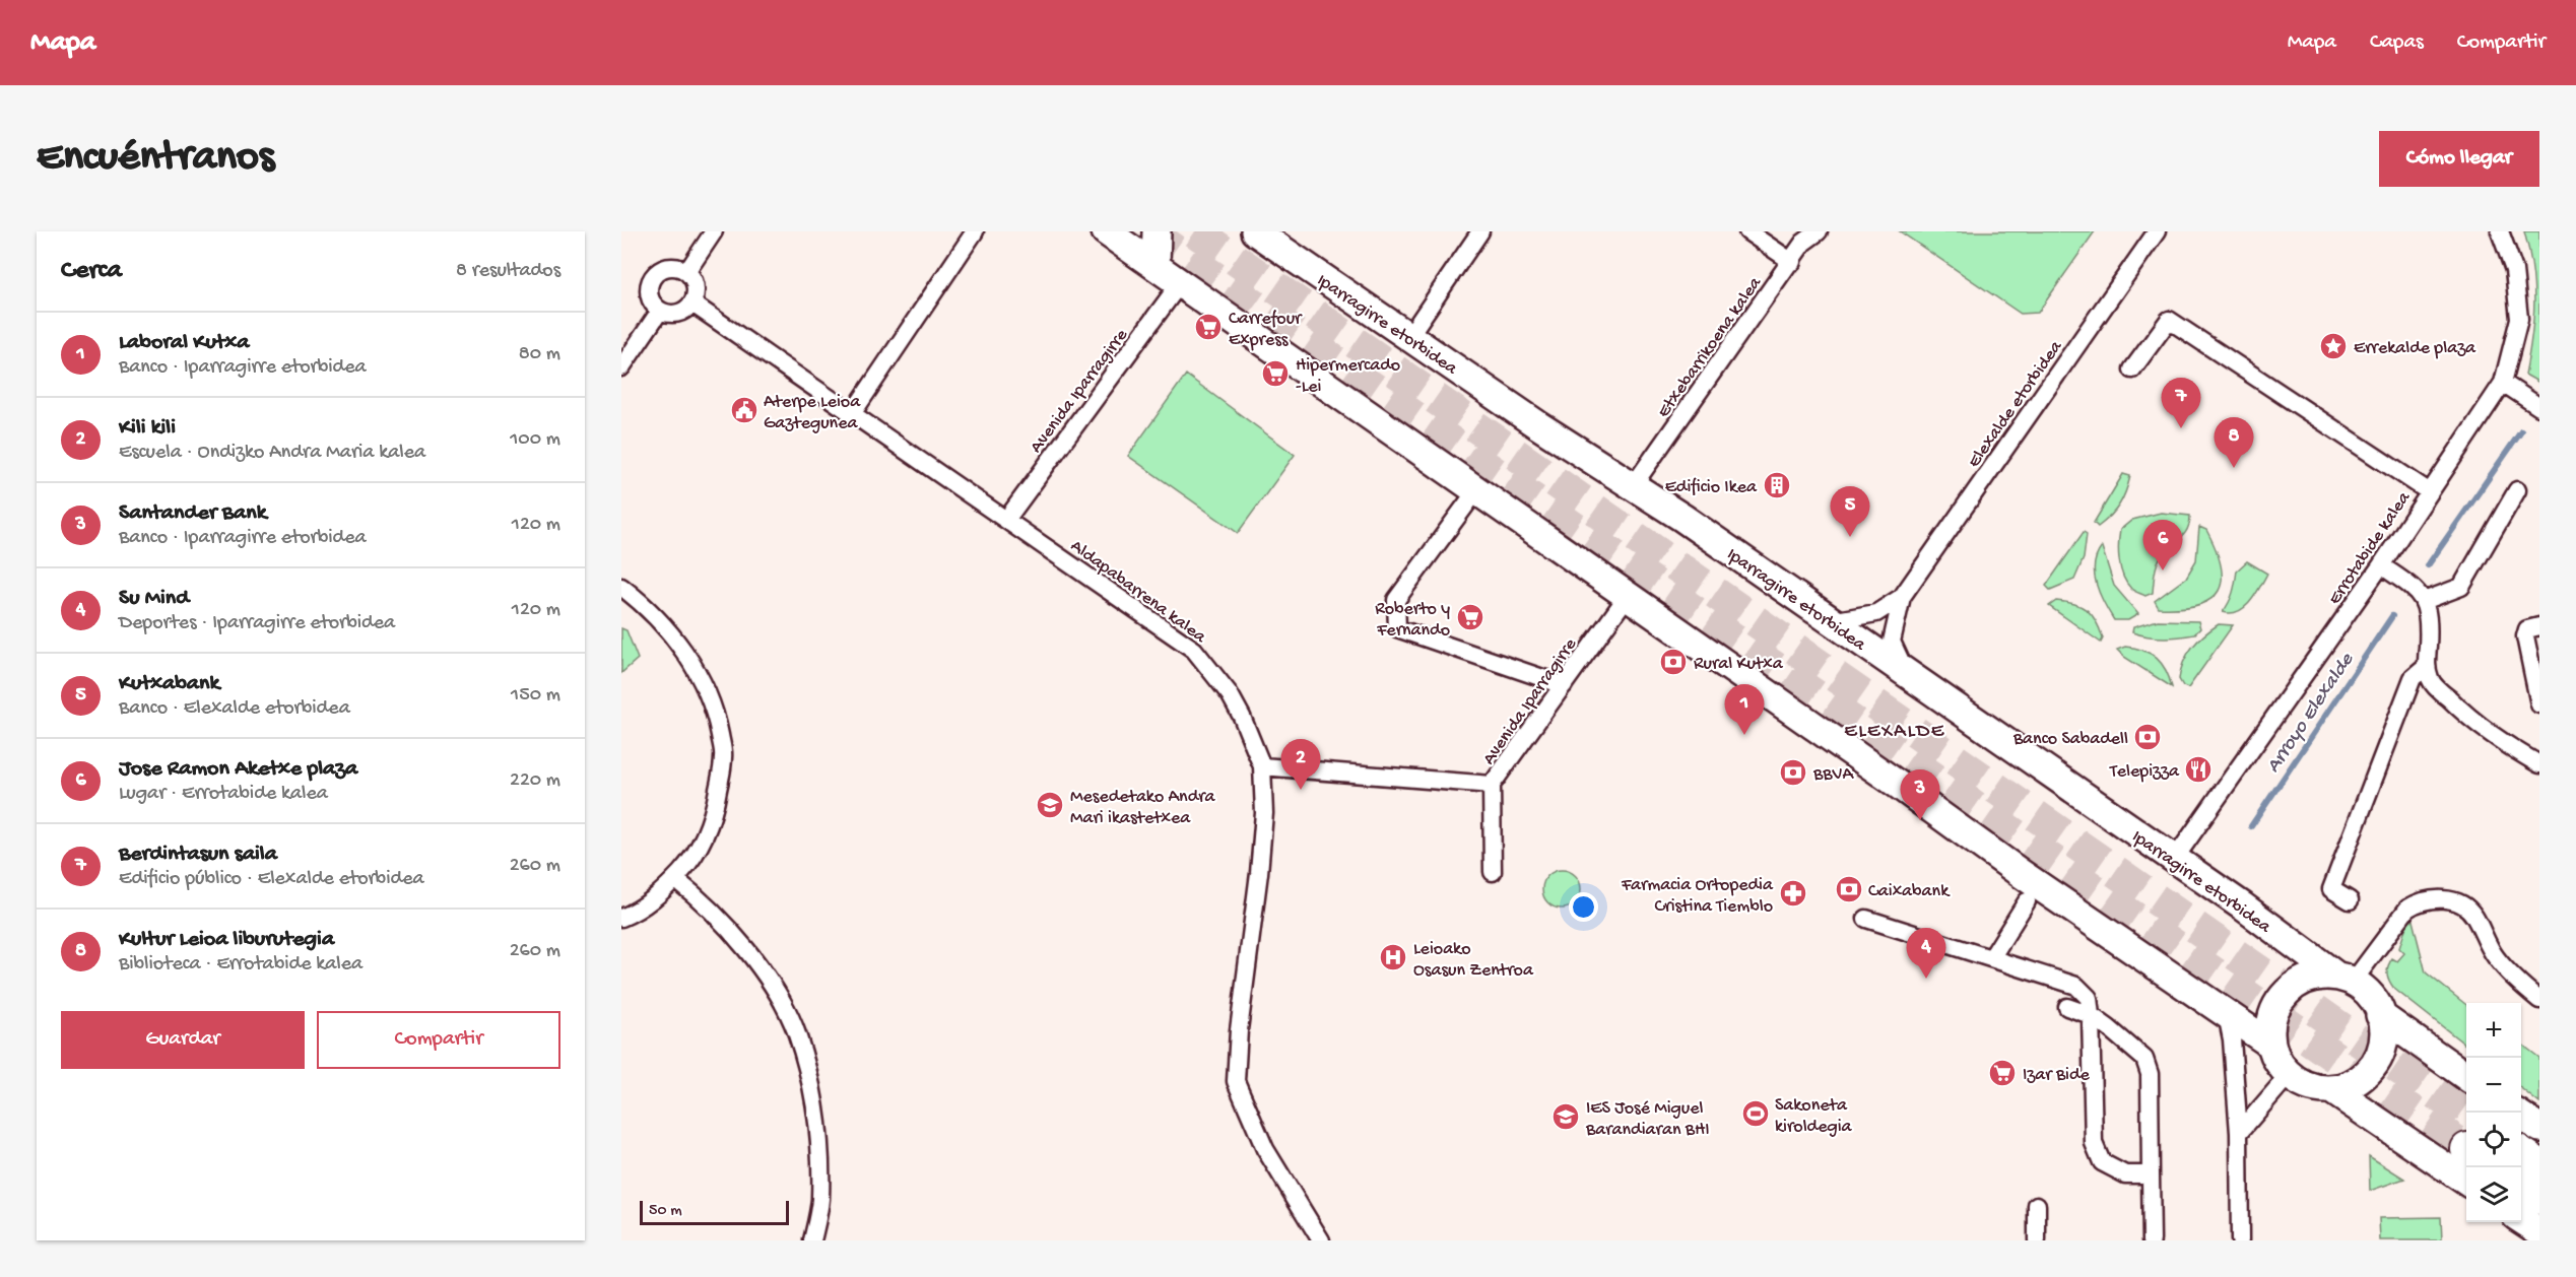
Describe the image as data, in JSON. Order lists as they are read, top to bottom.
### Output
{
  "streets": {
    "main road": ["Iparragirre etorbidea"],
    "street": [
      "Etxebarrikoena kalea",
      "Avenida Iparragirre",
      "Elexalde etorbidea",
      "Errotabide kalea",
      "Aldapabarrena kalea"
    ]
  },
  "crossings": [
    ["Iparragirre etorbidea", "Etxebarrikoena kalea"],
    ["Iparragirre etorbidea", "Elexalde etorbidea"],
    ["Iparragirre etorbidea", "Errotabide kalea"],
    ["Avenida Iparragirre", "Aldapabarrena kalea"]
  ],
  "districts": ["ELEXALDE"],
  "water": ["Arroyo Elexalde"],
  "places": {
    "supermarket": [
      "Carrefour Express",
      "Hipermercado -Lei",
      "Roberto y Fernando",
      "Izar Bide"
    ],
    "place": ["Errekalde plaza"],
    "public building": ["Aterpe Leioa Gaztegunea"],
    "building": ["Edificio Ikea"],
    "bank": [
      "Rural Kutxa",
      "Banco Sabadell",
      "BBVA",
      "Caixabank"
    ],
    "restaurant": ["Telepizza"],
    "school or university": ["Mesedetako Andra Mari ikastetxea", "IES José Miguel Barandiaran BHI"],
    "pharmacy": ["Farmacia Ortopedia Cristina Tiemblo"],
    "hospital": ["Leioako Osasun Zentroa"],
    "sports": ["Sakoneta kiroldegia"]
  },
  "scale_bar": "50 m",
  "page": {
    "header": "Mapa",
    "nav": ["Mapa", "Capas", "Compartir"],
    "buttons": [
      "Cómo llegar",
      ["Guardar", "Compartir"]
    ],
    "title": "Encuéntranos",
    "heading": ["Cerca", "8 resultados"],
    "list": [
      {
        "mark": "1",
        "name": "Laboral Kutxa",
        "note": "Banco · Iparragirre etorbidea",
        "value": "80 m"
      },
      {
        "mark": "2",
        "name": "Kili kili",
        "note": "Escuela · Ondizko Andra Maria kalea",
        "value": "100 m"
      },
      {
        "mark": "3",
        "name": "Santander Bank",
        "note": "Banco · Iparragirre etorbidea",
        "value": "120 m"
      },
      {
        "mark": "4",
        "name": "Su Mind",
        "note": "Deportes · Iparragirre etorbidea",
        "value": "120 m"
      },
      {
        "mark": "5",
        "name": "Kutxabank",
        "note": "Banco · Elexalde etorbidea",
        "value": "150 m"
      },
      {
        "mark": "6",
        "name": "Jose Ramon Aketxe plaza",
        "note": "Lugar · Errotabide kalea",
        "value": "220 m"
      },
      {
        "mark": "7",
        "name": "Berdintasun saila",
        "note": "Edificio público · Elexalde etorbidea",
        "value": "260 m"
      },
      {
        "mark": "8",
        "name": "Kultur Leioa liburutegia",
        "note": "Biblioteca · Errotabide kalea",
        "value": "260 m"
      }
    ],
    "pins": [
      "7",
      "8",
      "5",
      "6",
      "1",
      "2",
      "3",
      "4"
    ],
    "map_buttons": ["+", "−"],
    "scale": "50 m"
  }
}
